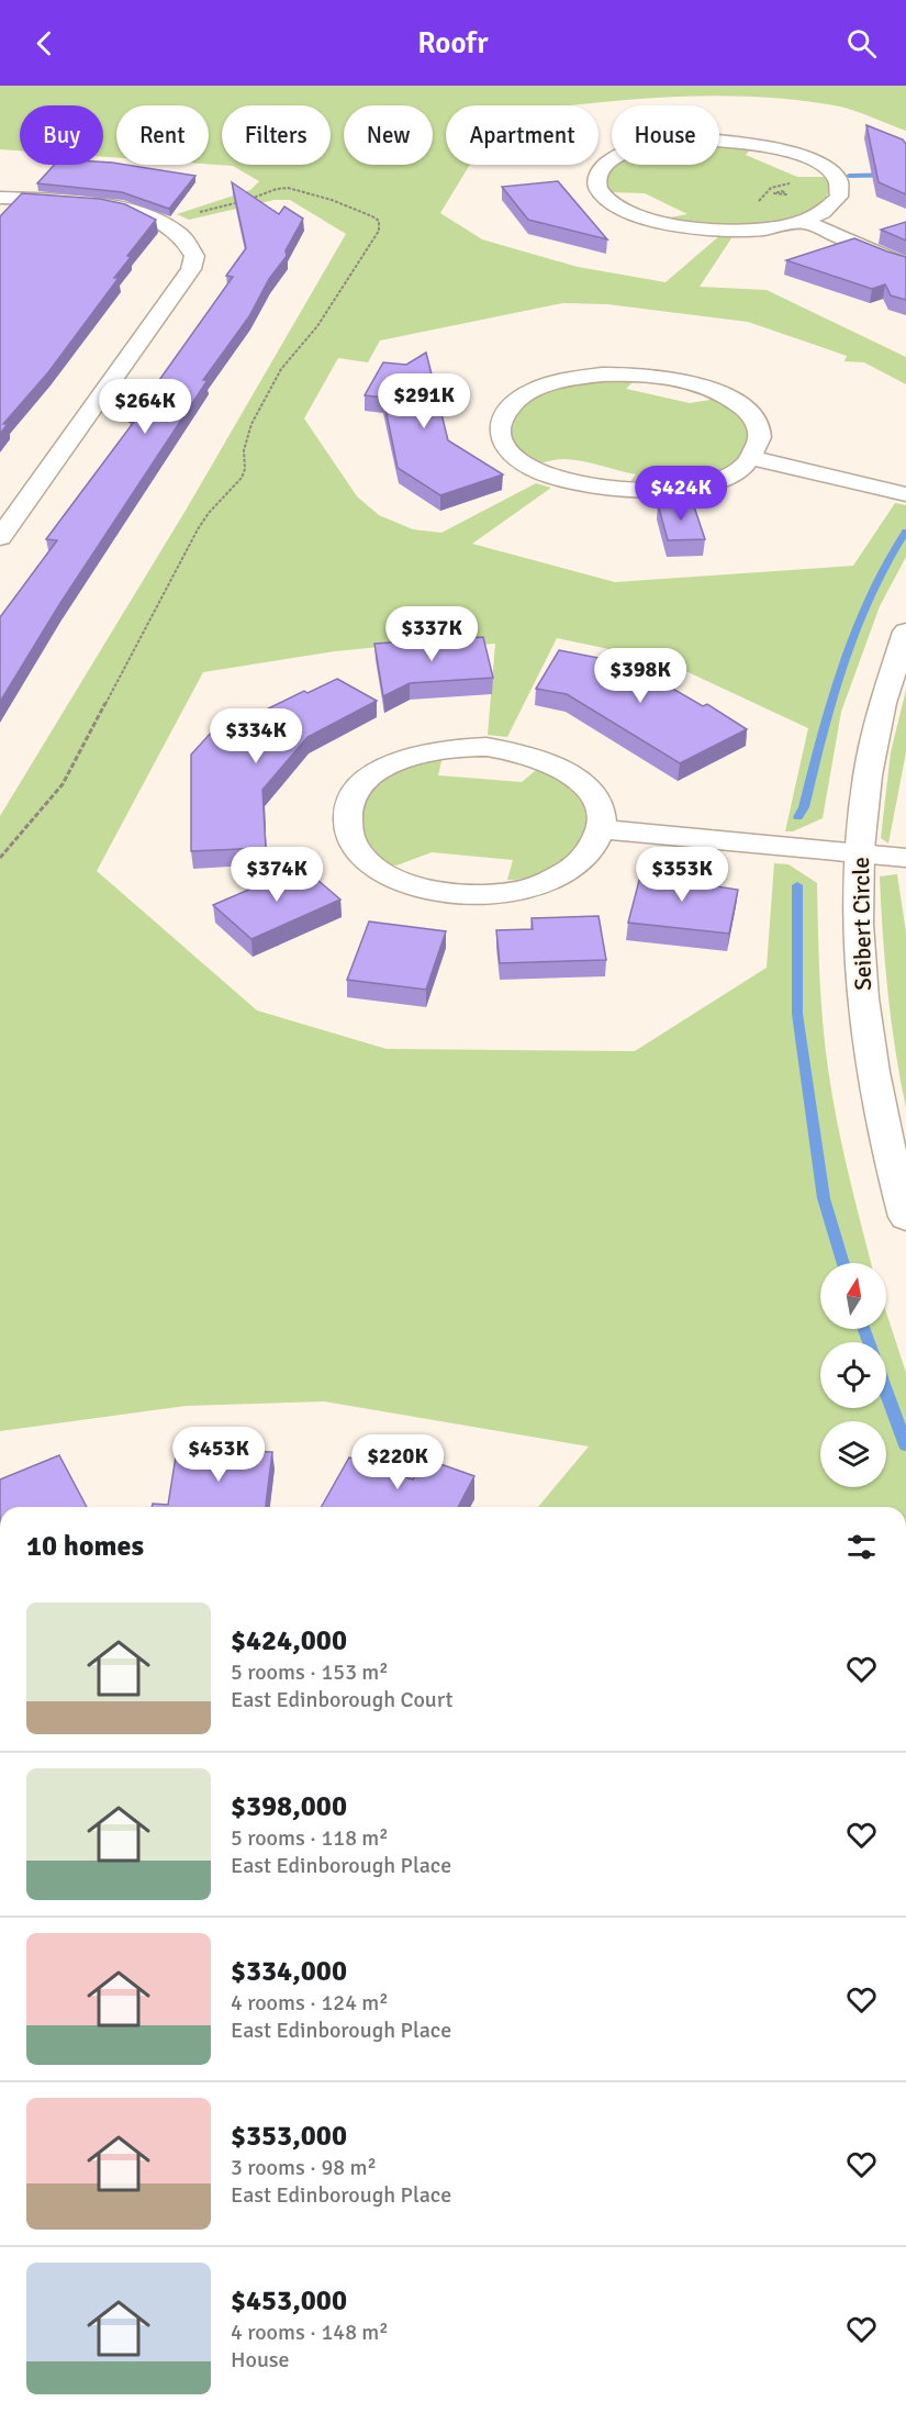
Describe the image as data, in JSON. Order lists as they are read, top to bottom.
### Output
{
  "streets": {
    "street": ["Seibert Circle"]
  },
  "north": "top",
  "page": {
    "header": "Roofr",
    "chip": [
      "Buy",
      "Rent",
      "Filters",
      "New",
      "Apartment",
      "House"
    ],
    "price": [
      "$291K",
      "$264K",
      "$424K",
      "$337K",
      "$398K",
      "$334K",
      "$374K",
      "$353K",
      "$453K",
      "$220K"
    ],
    "heading": "10 homes",
    "list": [
      {
        "name": "$424,000",
        "note": "5 rooms · 153 m² · East Edinborough Court"
      },
      {
        "name": "$398,000",
        "note": "5 rooms · 118 m² · East Edinborough Place"
      },
      {
        "name": "$334,000",
        "note": "4 rooms · 124 m² · East Edinborough Place"
      },
      {
        "name": "$353,000",
        "note": "3 rooms · 98 m² · East Edinborough Place"
      },
      {
        "name": "$453,000",
        "note": "4 rooms · 148 m² · House"
      }
    ]
  }
}
